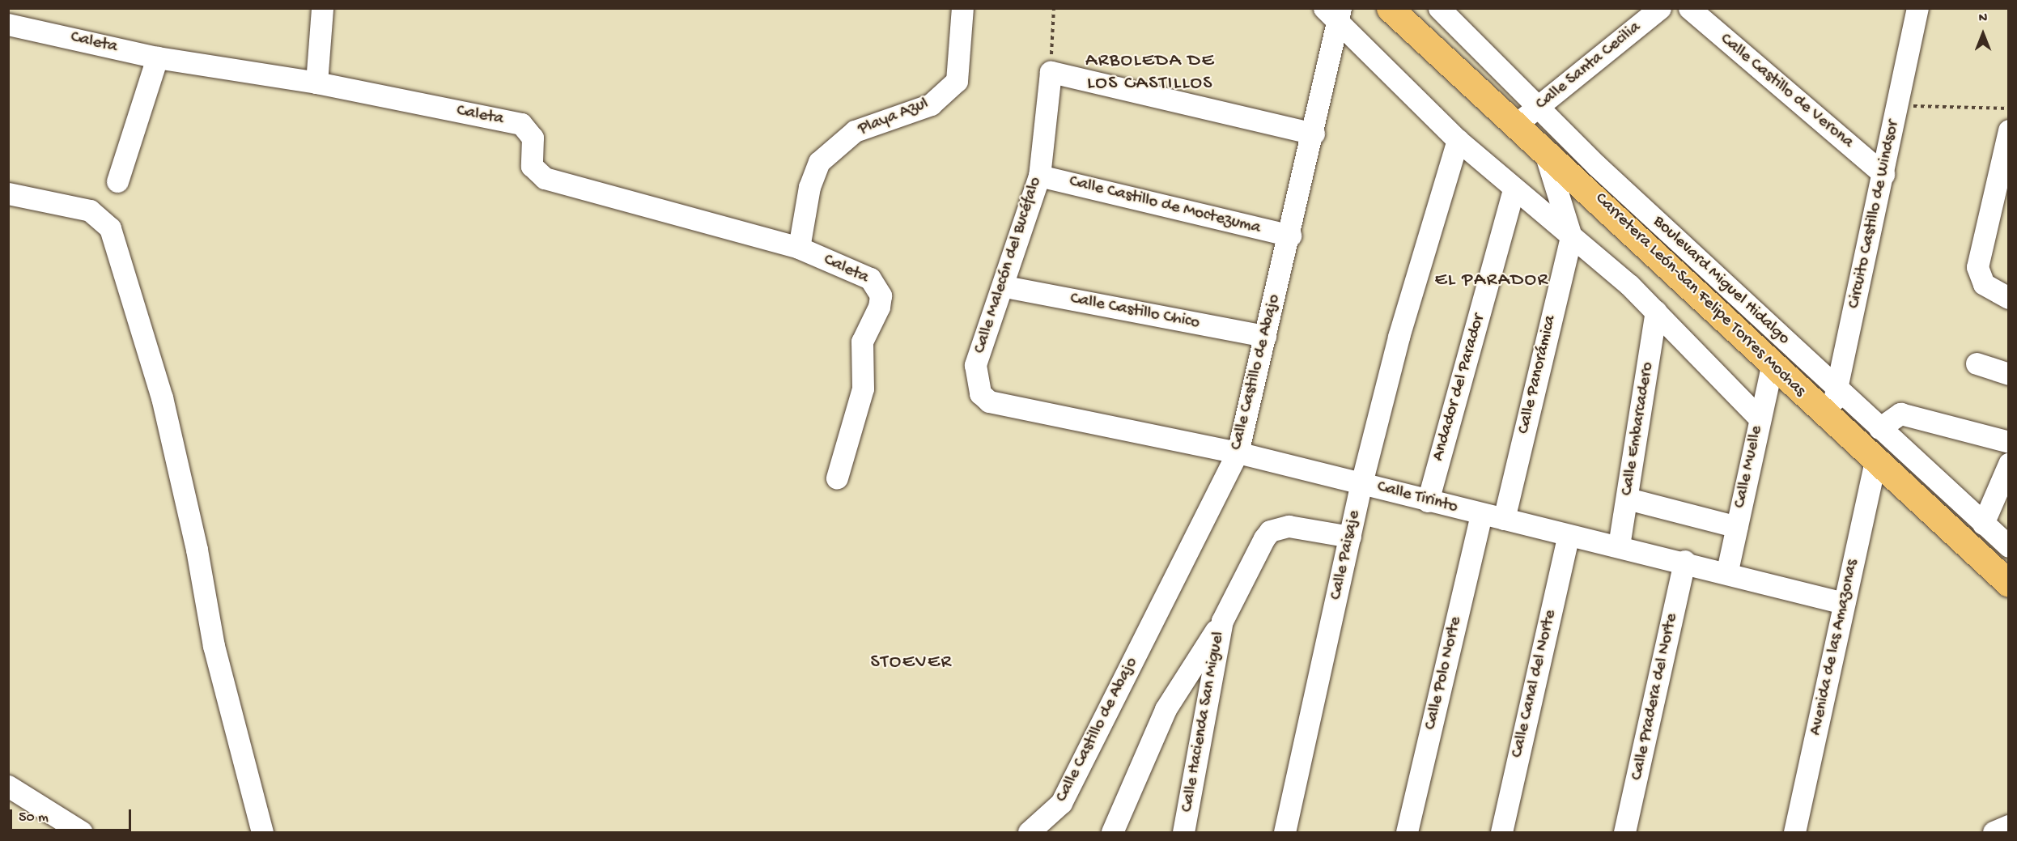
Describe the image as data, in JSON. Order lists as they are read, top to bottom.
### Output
{
  "streets": {
    "main road": ["Carretera León-San Felipe Torres Mochas"],
    "street": [
      "Caleta",
      "Calle Santa Cecilia",
      "Calle Castillo de Verona",
      "Playa Azul",
      "Calle Castillo de Moctezuma",
      "Circuito Castillo de Windsor",
      "Calle Malecón del Bucéfalo",
      "Boulevard Miguel Hidalgo",
      "Calle Castillo Chico",
      "Calle Castillo de Abajo",
      "Calle Panorámica",
      "Andador del Parador",
      "Calle Embarcadero",
      "Calle Muelle",
      "Calle Tirinto",
      "Calle Paisaje",
      "Avenida de las Amazonas",
      "Calle Polo Norte",
      "Calle Canal del Norte",
      "Calle Pradera del Norte",
      "Calle Hacienda San Miguel"
    ]
  },
  "crossings": [
    ["Caleta", "Playa Azul"],
    ["Calle Santa Cecilia", "Boulevard Miguel Hidalgo"],
    ["Calle Santa Cecilia", "Carretera León-San Felipe Torres Mochas"],
    ["Calle Castillo de Verona", "Circuito Castillo de Windsor"],
    ["Calle Castillo de Moctezuma", "Calle Malecón del Bucéfalo"],
    ["Calle Castillo de Moctezuma", "Calle Castillo de Abajo"],
    ["Circuito Castillo de Windsor", "Boulevard Miguel Hidalgo"],
    ["Circuito Castillo de Windsor", "Carretera León-San Felipe Torres Mochas"],
    ["Calle Malecón del Bucéfalo", "Calle Castillo Chico"],
    ["Calle Malecón del Bucéfalo", "Calle Tirinto"],
    ["Carretera León-San Felipe Torres Mochas", "Calle Muelle"],
    ["Carretera León-San Felipe Torres Mochas", "Avenida de las Amazonas"],
    ["Calle Castillo Chico", "Calle Castillo de Abajo"],
    ["Calle Castillo de Abajo", "Calle Tirinto"],
    ["Calle Panorámica", "Calle Tirinto"],
    ["Andador del Parador", "Calle Tirinto"],
    ["Calle Embarcadero", "Calle Tirinto"],
    ["Calle Muelle", "Calle Tirinto"],
    ["Calle Tirinto", "Calle Paisaje"],
    ["Calle Tirinto", "Avenida de las Amazonas"],
    ["Calle Tirinto", "Calle Polo Norte"],
    ["Calle Tirinto", "Calle Canal del Norte"],
    ["Calle Tirinto", "Calle Pradera del Norte"]
  ],
  "districts": ["ARBOLEDA DE LOS CASTILLOS", "EL PARADOR", "STOEVER"],
  "scale_bar": "50 m",
  "north": "top"
}
